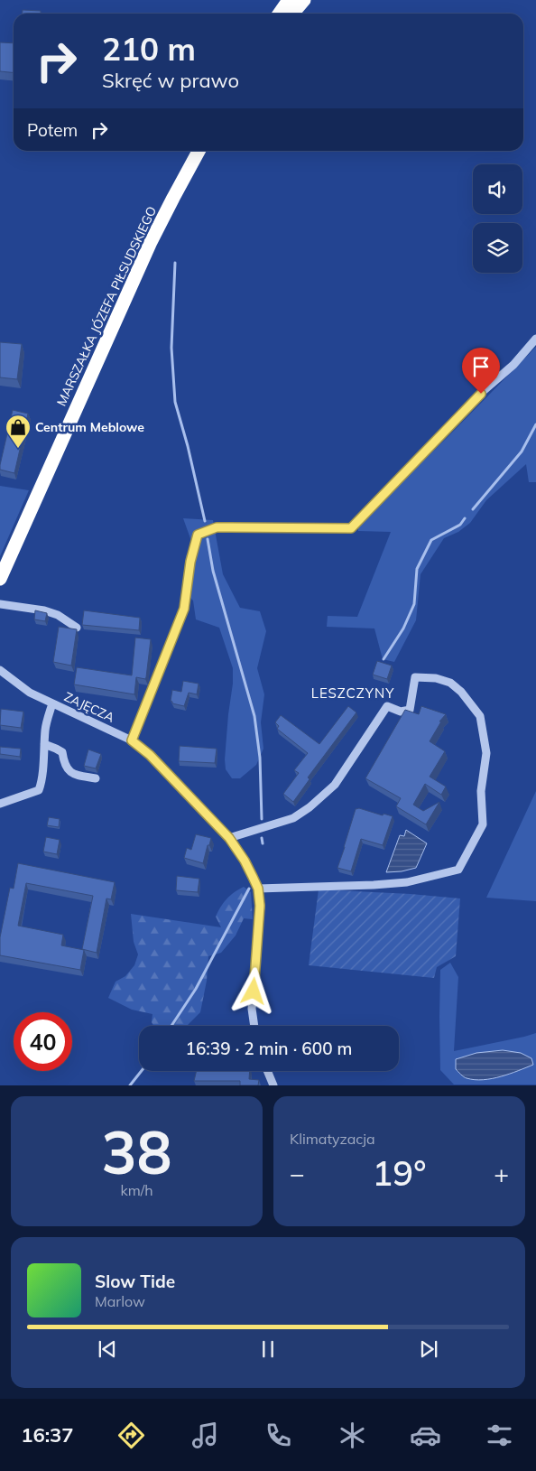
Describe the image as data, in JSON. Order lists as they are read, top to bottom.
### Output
{
  "streets": {
    "highway": ["MARSZAŁKA JÓZEFA PIŁSUDSKIEGO"],
    "street": ["ZAJĘCZA"]
  },
  "districts": ["LESZCZYNY"],
  "places": {
    "shop": ["Centrum Meblowe"]
  },
  "page": {
    "turn": ["210 m", "Skręć w prawo"],
    "then": "Potem",
    "limit": "40",
    "trip": "16:39 · 2 min · 600 m",
    "tile": [
      ["38", "km/h"],
      "Klimatyzacja"
    ],
    "heat": ["−", "19°", "+"],
    "song": ["Slow Tide", "Marlow"],
    "tabs": "16:37"
  }
}
